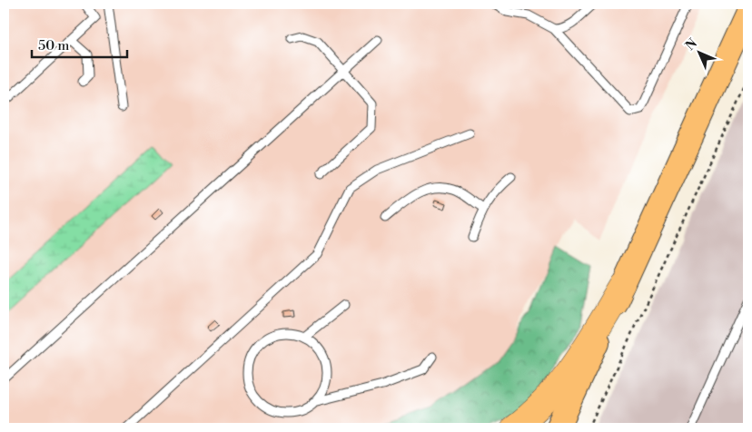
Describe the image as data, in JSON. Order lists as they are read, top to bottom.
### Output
{
  "scale_bar": "50 m",
  "north": "top left"
}
